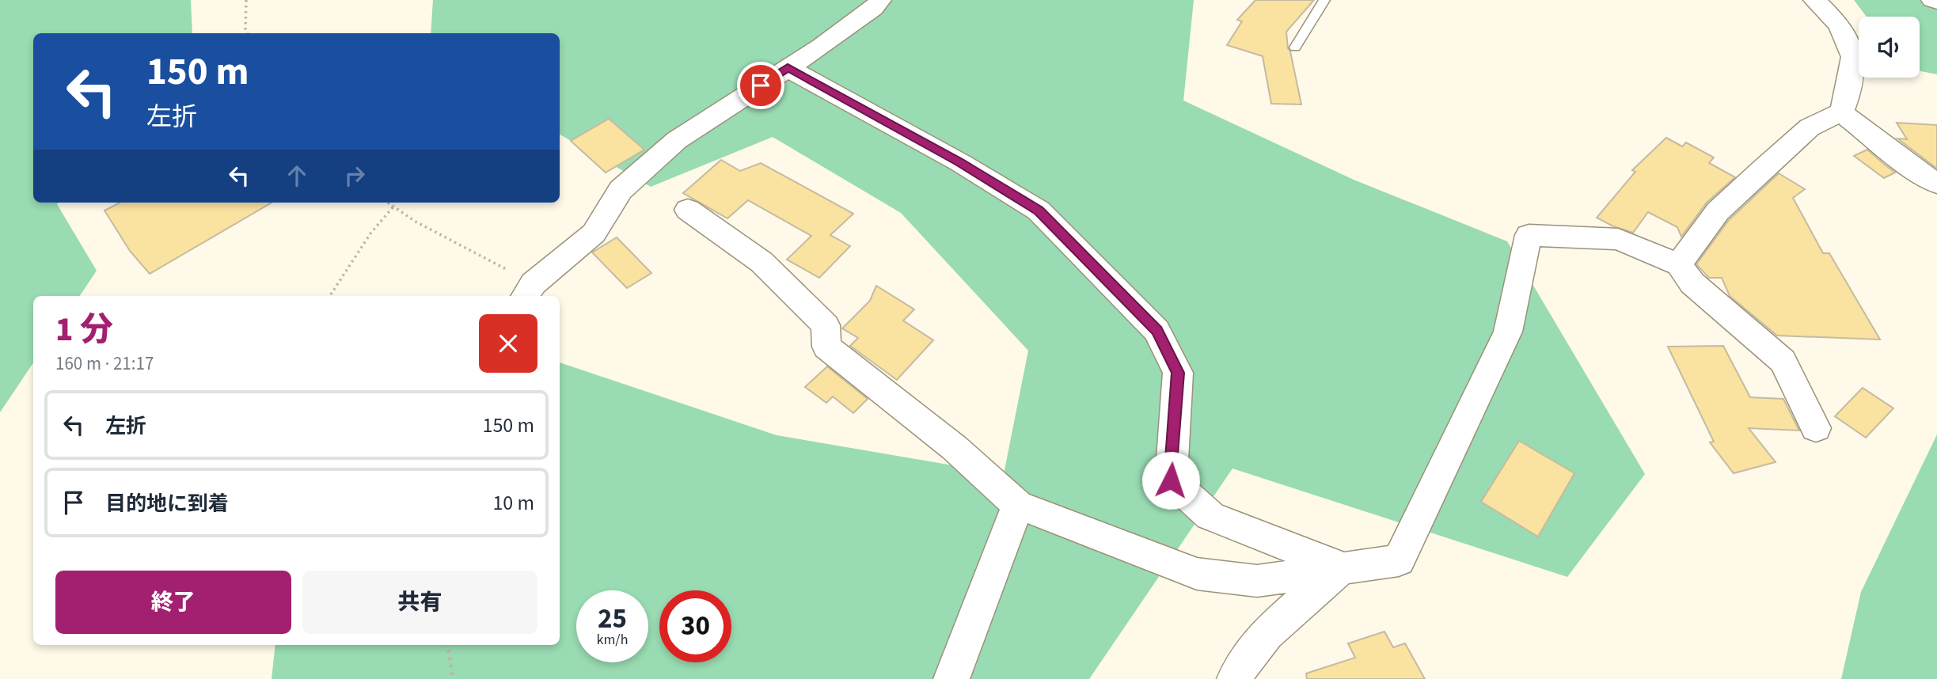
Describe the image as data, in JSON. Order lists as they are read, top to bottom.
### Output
{
  "page": {
    "turn": ["150 m", "左折"],
    "heading": ["1 分", "160 m · 21:17"],
    "list": [
      {
        "name": "左折",
        "value": "150 m"
      },
      {
        "name": "目的地に到着",
        "value": "10 m"
      }
    ],
    "buttons": ["終了", "共有"],
    "speed": "25 km/h",
    "limit": "30"
  }
}
